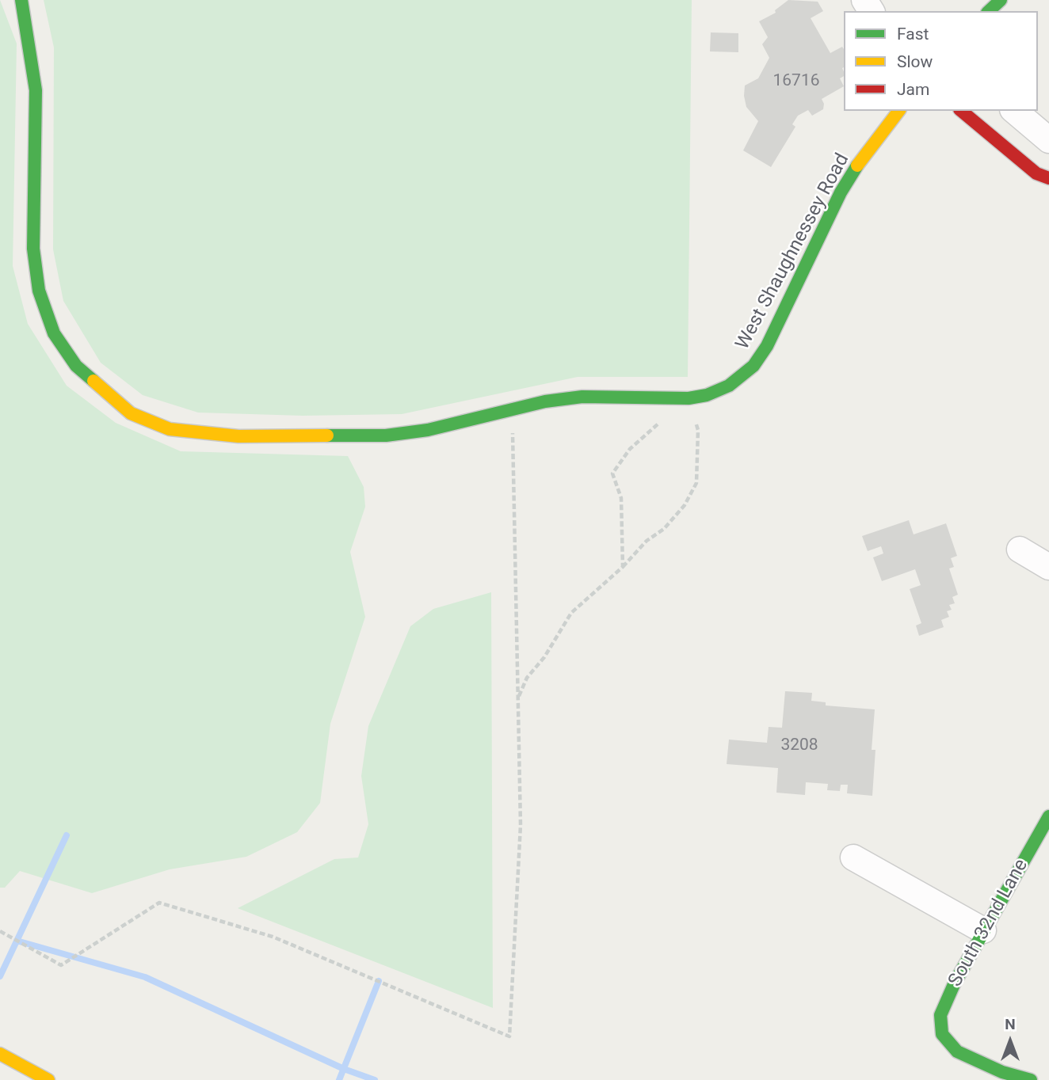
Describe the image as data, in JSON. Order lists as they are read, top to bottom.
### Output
{
  "streets": {
    "main road": ["West Shaughnessey Road", "South 32nd Lane"]
  },
  "house_numbers": ["16716", "3208"],
  "legend": ["Fast", "Slow", "Jam"],
  "north": "top"
}
